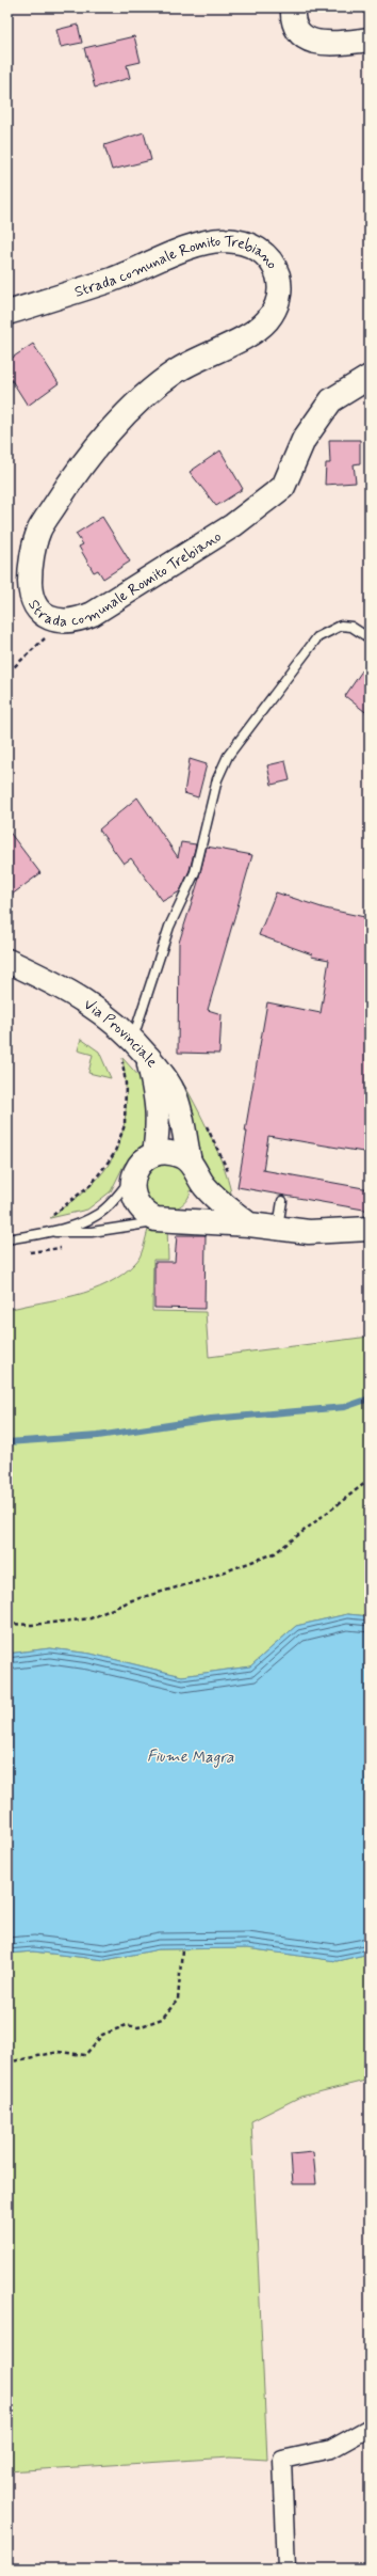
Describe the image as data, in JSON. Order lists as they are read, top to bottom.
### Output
{
  "streets": {
    "street": ["Strada comunale Romito Trebiano", "Via Provinciale"]
  },
  "water": ["Fiume Magra"]
}
